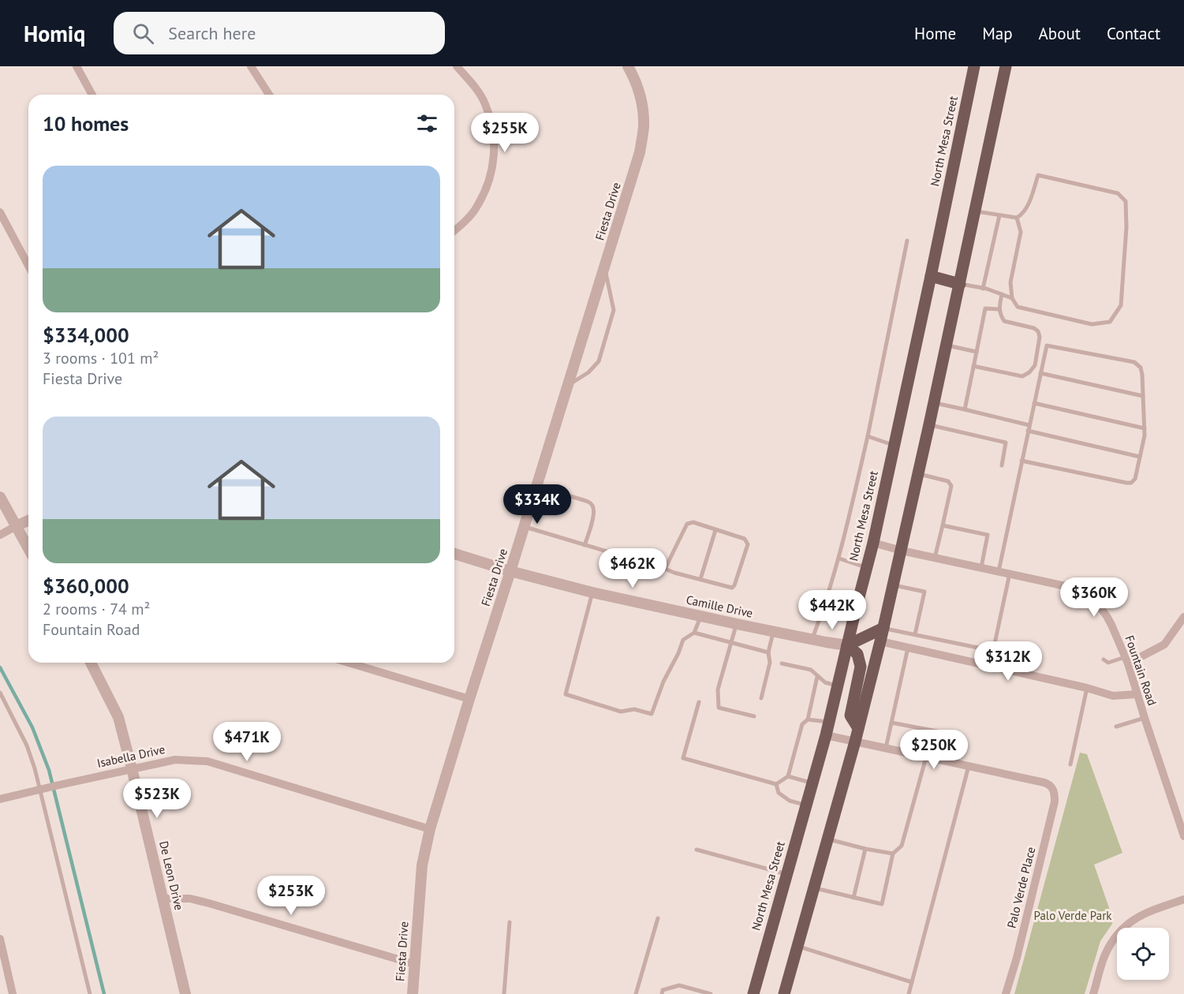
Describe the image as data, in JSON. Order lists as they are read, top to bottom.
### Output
{
  "streets": {
    "main road": ["North Mesa Street"],
    "street": [
      "Fiesta Drive",
      "Camille Drive",
      "Fountain Road",
      "Isabella Drive",
      "De Leon Drive",
      "Palo Verde Place"
    ]
  },
  "crossings": [
    ["North Mesa Street", "Camille Drive"],
    ["North Mesa Street", "Fountain Road"],
    ["Fiesta Drive", "Camille Drive"],
    ["Fiesta Drive", "Isabella Drive"],
    ["Isabella Drive", "De Leon Drive"]
  ],
  "parks": ["Palo Verde Park"],
  "page": {
    "header": "Homiq",
    "search": "Search here",
    "nav": [
      "Home",
      "Map",
      "About",
      "Contact"
    ],
    "heading": "10 homes",
    "price": [
      "$255K",
      "$334K",
      "$462K",
      "$360K",
      "$442K",
      "$312K",
      "$471K",
      "$250K",
      "$523K",
      "$253K"
    ],
    "list": [
      {
        "name": "$334,000",
        "note": "3 rooms · 101 m² · Fiesta Drive"
      },
      {
        "name": "$360,000",
        "note": "2 rooms · 74 m² · Fountain Road"
      }
    ]
  }
}
